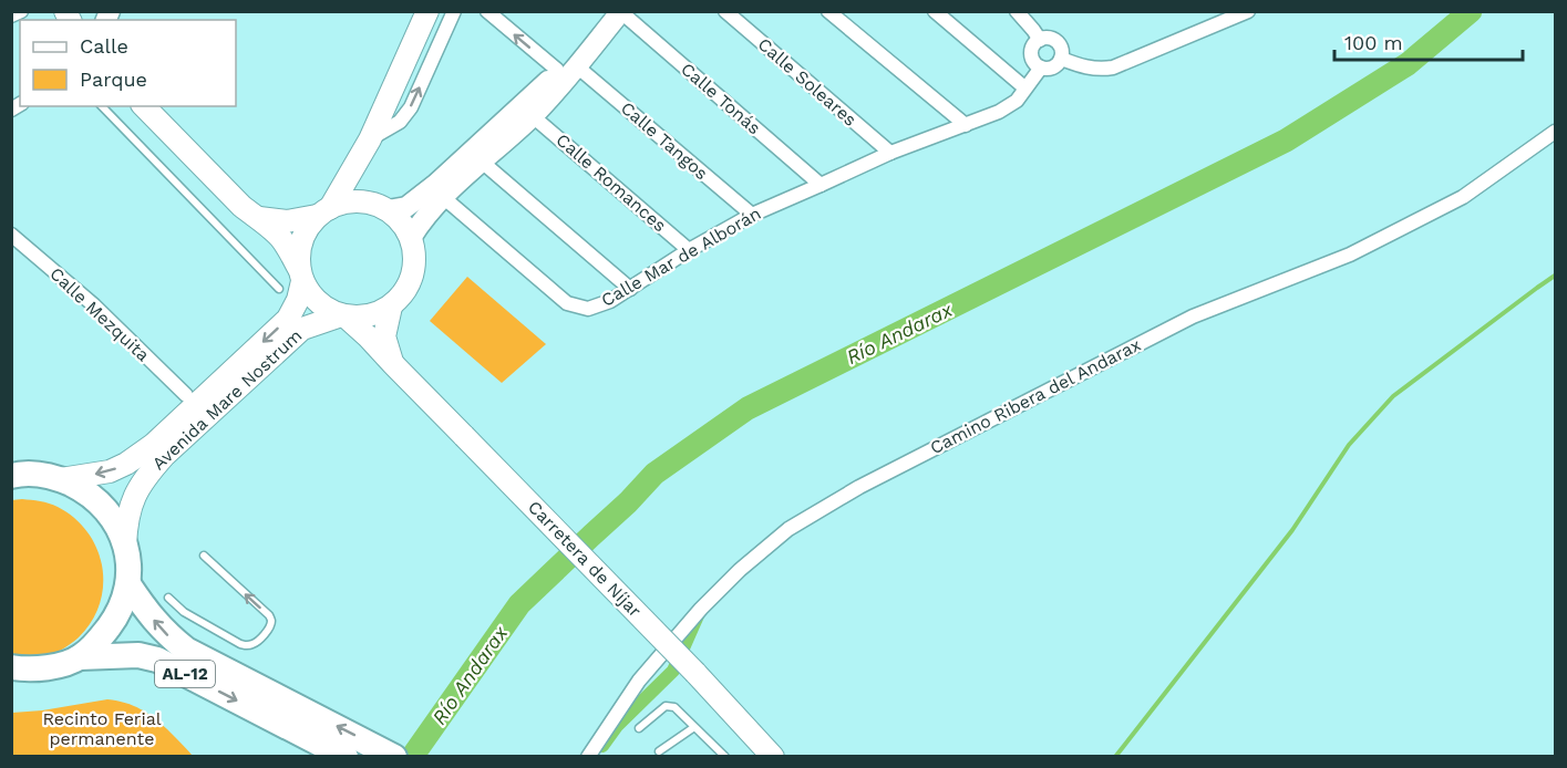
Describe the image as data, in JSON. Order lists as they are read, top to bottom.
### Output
{
  "streets": {
    "highway": ["AL-12"],
    "main road": ["Avenida Mare Nostrum", "Carretera de Níjar"],
    "street": [
      "Calle Soleares",
      "Calle Tonás",
      "Calle Tangos",
      "Calle Romances",
      "Calle Mar de Alborán",
      "Calle Mezquita",
      "Camino Ribera del Andarax"
    ]
  },
  "crossings": [
    ["Calle Soleares", "Calle Mar de Alborán"],
    ["Calle Tonás", "Calle Mar de Alborán"],
    ["Calle Tangos", "Calle Mar de Alborán"],
    ["Calle Romances", "Calle Mar de Alborán"],
    ["Avenida Mare Nostrum", "Carretera de Níjar"],
    ["Avenida Mare Nostrum", "AL-12"]
  ],
  "water": ["Río Andarax"],
  "parks": ["Recinto Ferial permanente"],
  "legend": ["Calle", "Parque"],
  "scale_bar": "100 m"
}
